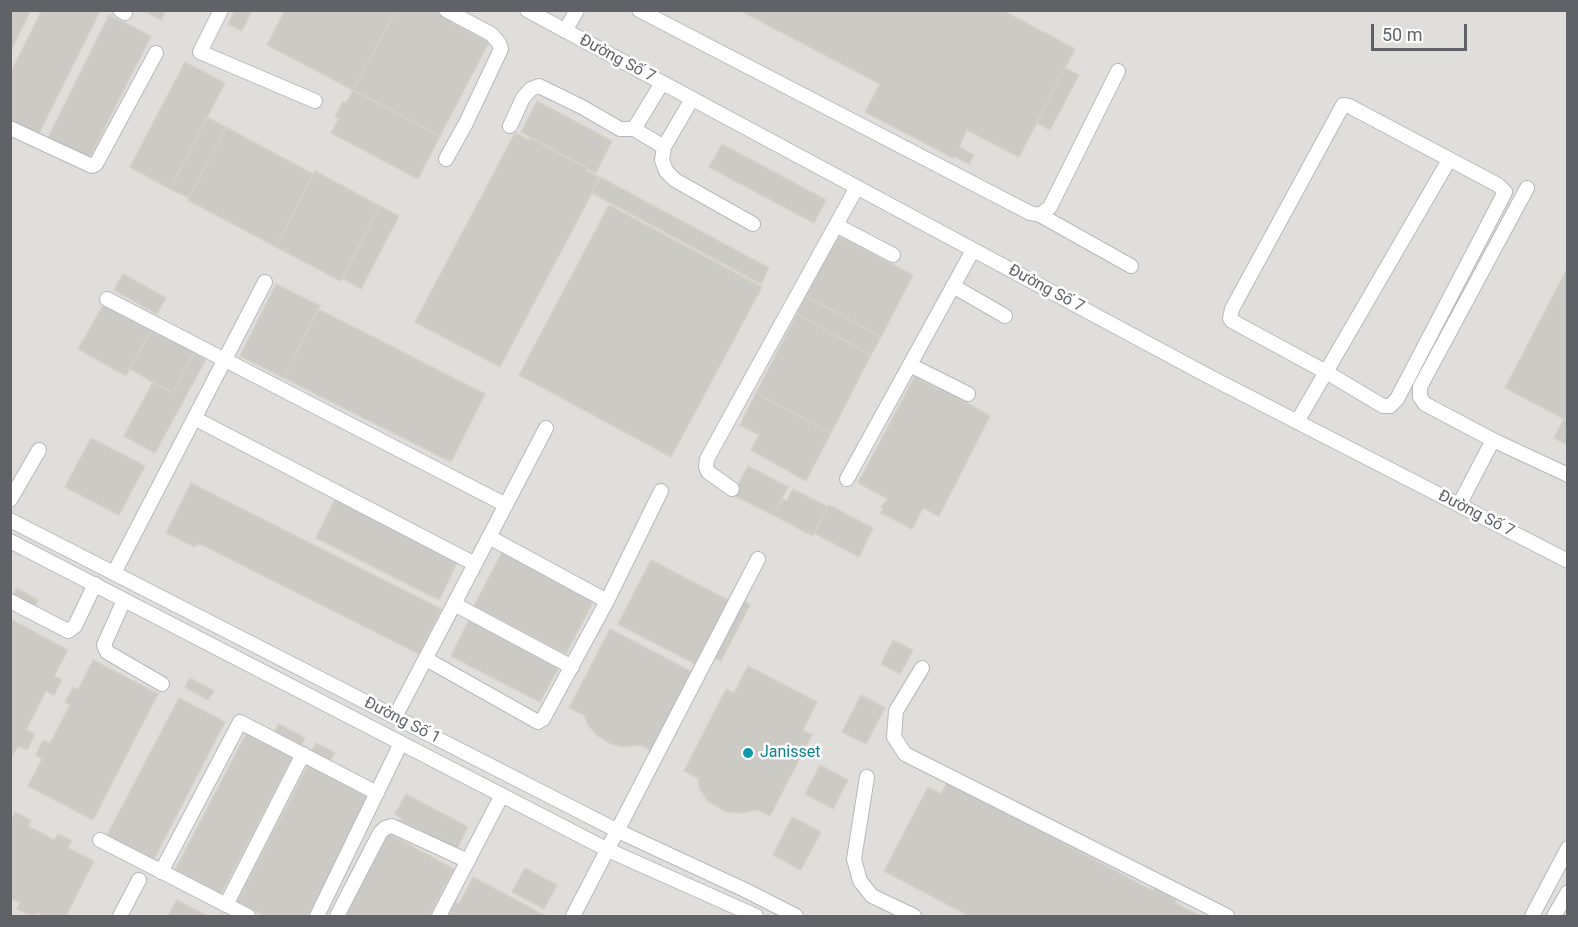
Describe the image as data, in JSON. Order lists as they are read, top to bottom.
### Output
{
  "streets": {
    "street": ["Đường Số 7", "Đường Số 1"]
  },
  "places": ["Janisset"],
  "scale_bar": "50 m"
}
